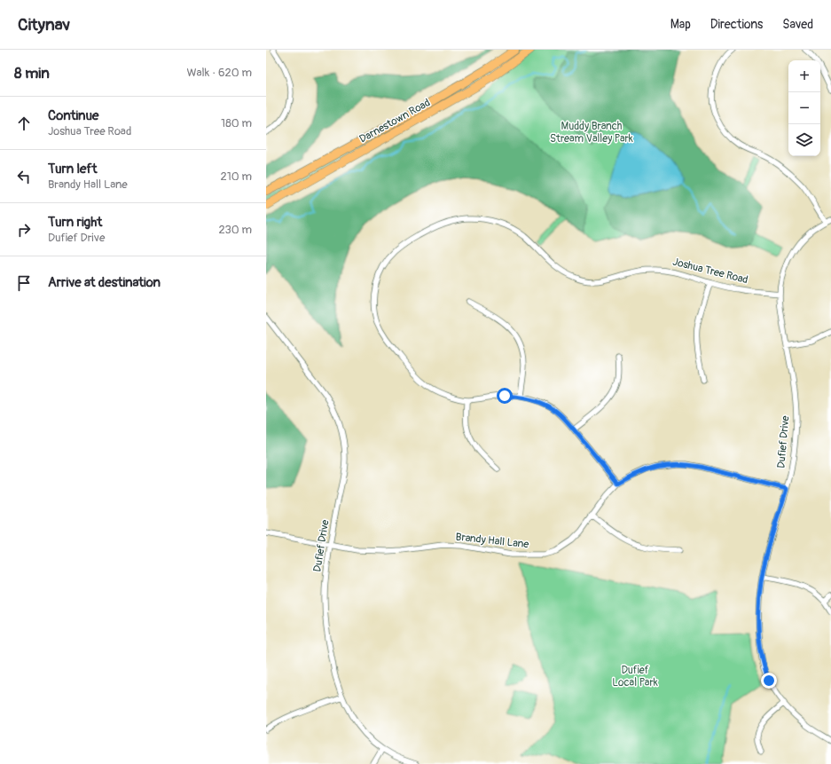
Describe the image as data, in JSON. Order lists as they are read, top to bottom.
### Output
{
  "streets": {
    "main road": ["Darnestown Road"],
    "street": ["Joshua Tree Road", "Dufief Drive", "Brandy Hall Lane"]
  },
  "crossings": [
    ["Joshua Tree Road", "Dufief Drive"],
    ["Joshua Tree Road", "Brandy Hall Lane"],
    ["Dufief Drive", "Brandy Hall Lane"]
  ],
  "parks": ["Muddy Branch Stream Valley Park", "Dufief Local Park"],
  "page": {
    "header": "Citynav",
    "nav": ["Map", "Directions", "Saved"],
    "heading": ["8 min", "Walk · 620 m"],
    "map_buttons": ["+", "−"],
    "list": [
      ["Continue", "Joshua Tree Road", "180 m"],
      ["Turn left", "Brandy Hall Lane", "210 m"],
      ["Turn right", "Dufief Drive", "230 m"],
      "Arrive at destination"
    ]
  }
}
